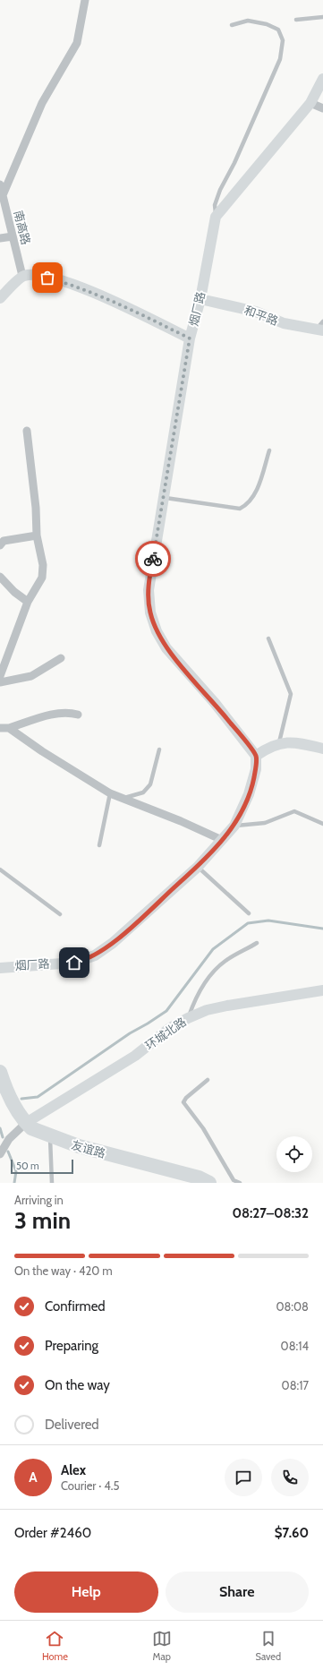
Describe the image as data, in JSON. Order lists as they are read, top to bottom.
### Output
{
  "streets": {
    "highway": ["友谊路"],
    "street": [
      "南高路",
      "烟厂路",
      "和平路",
      "环城北路"
    ]
  },
  "crossings": [
    ["烟厂路", "和平路"],
    ["环城北路", "友谊路"]
  ],
  "scale_bar": "50 m",
  "page": {
    "scale": "50 m",
    "heading": ["3 min", "Arriving in", "08:27–08:32"],
    "panel": [
      "Alex",
      "Courier · 4.5",
      "Order #2460",
      "$7.60"
    ],
    "bar": "On the way · 420 m",
    "list": [
      ["Confirmed", "08:08"],
      ["Preparing", "08:14"],
      ["On the way", "08:17"],
      "Delivered"
    ],
    "round": "A",
    "buttons": ["Help", "Share"],
    "tabs": ["Home", "Map", "Saved"]
  }
}
